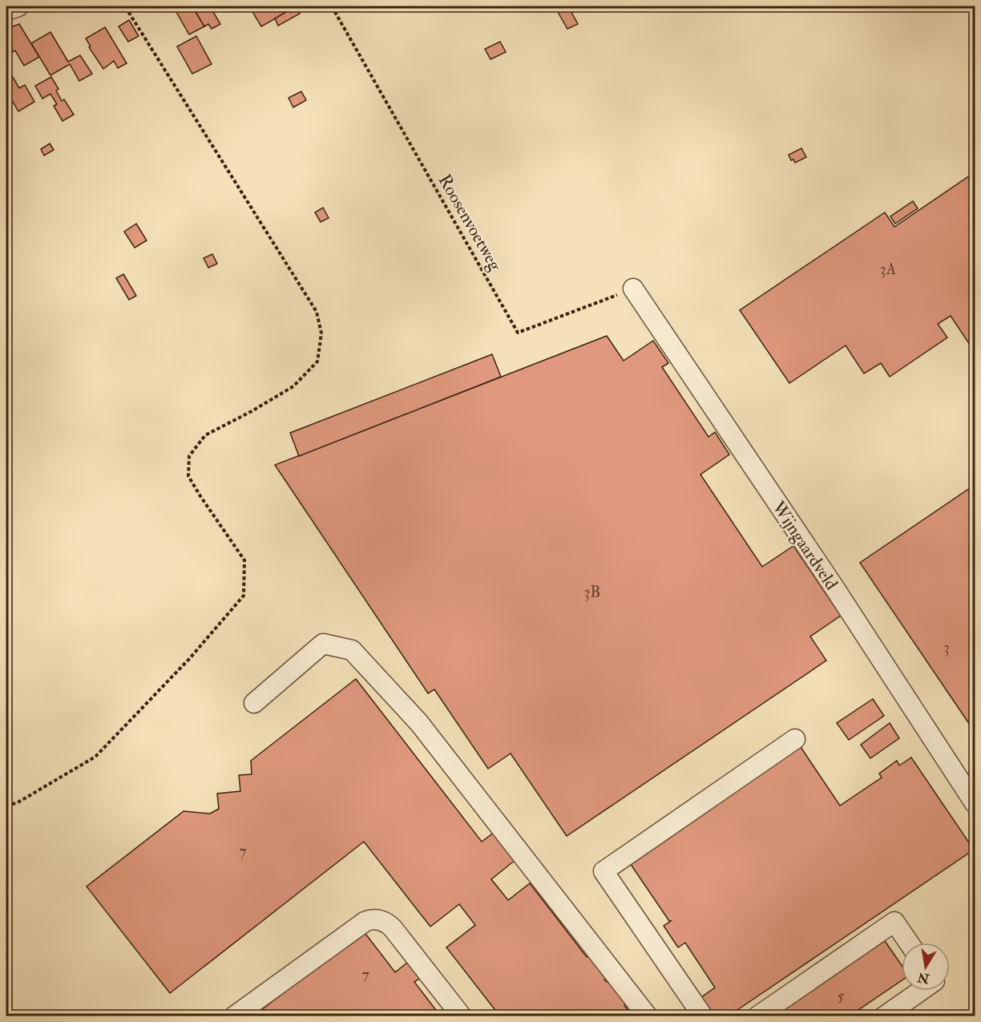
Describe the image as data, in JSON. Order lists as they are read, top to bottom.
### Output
{
  "streets": {
    "street": ["Wijngaardveld"],
    "path": ["Roosenvoetweg"]
  },
  "crossings": [
    ["Roosenvoetweg", "Wijngaardveld"]
  ],
  "house_numbers": [
    "3A",
    "3B",
    "3",
    "7",
    "7",
    "5"
  ],
  "north": "bottom"
}
